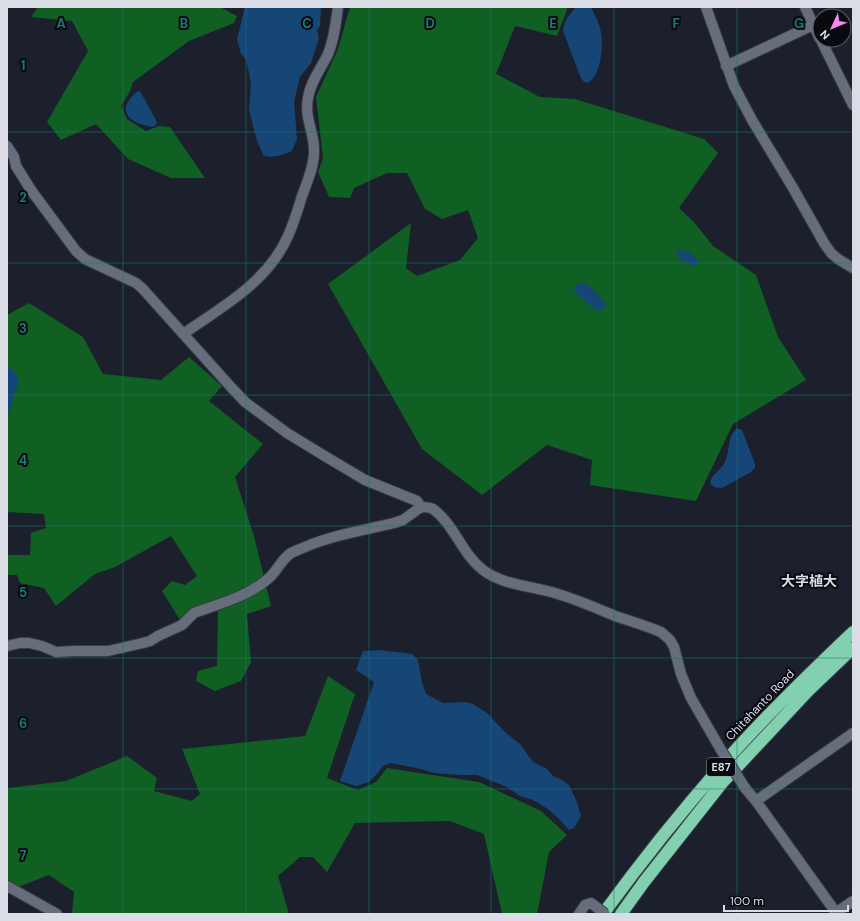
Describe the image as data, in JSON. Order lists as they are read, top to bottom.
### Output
{
  "streets": {
    "highway": ["Chitahanto Road", "E87"]
  },
  "districts": ["大字植大"],
  "scale_bar": "100 m",
  "north": "bottom left",
  "grid": {
    "columns": [
      "A",
      "B",
      "C",
      "D",
      "E",
      "F",
      "G"
    ],
    "rows": [
      "1",
      "2",
      "3",
      "4",
      "5",
      "6",
      "7"
    ]
  }
}
